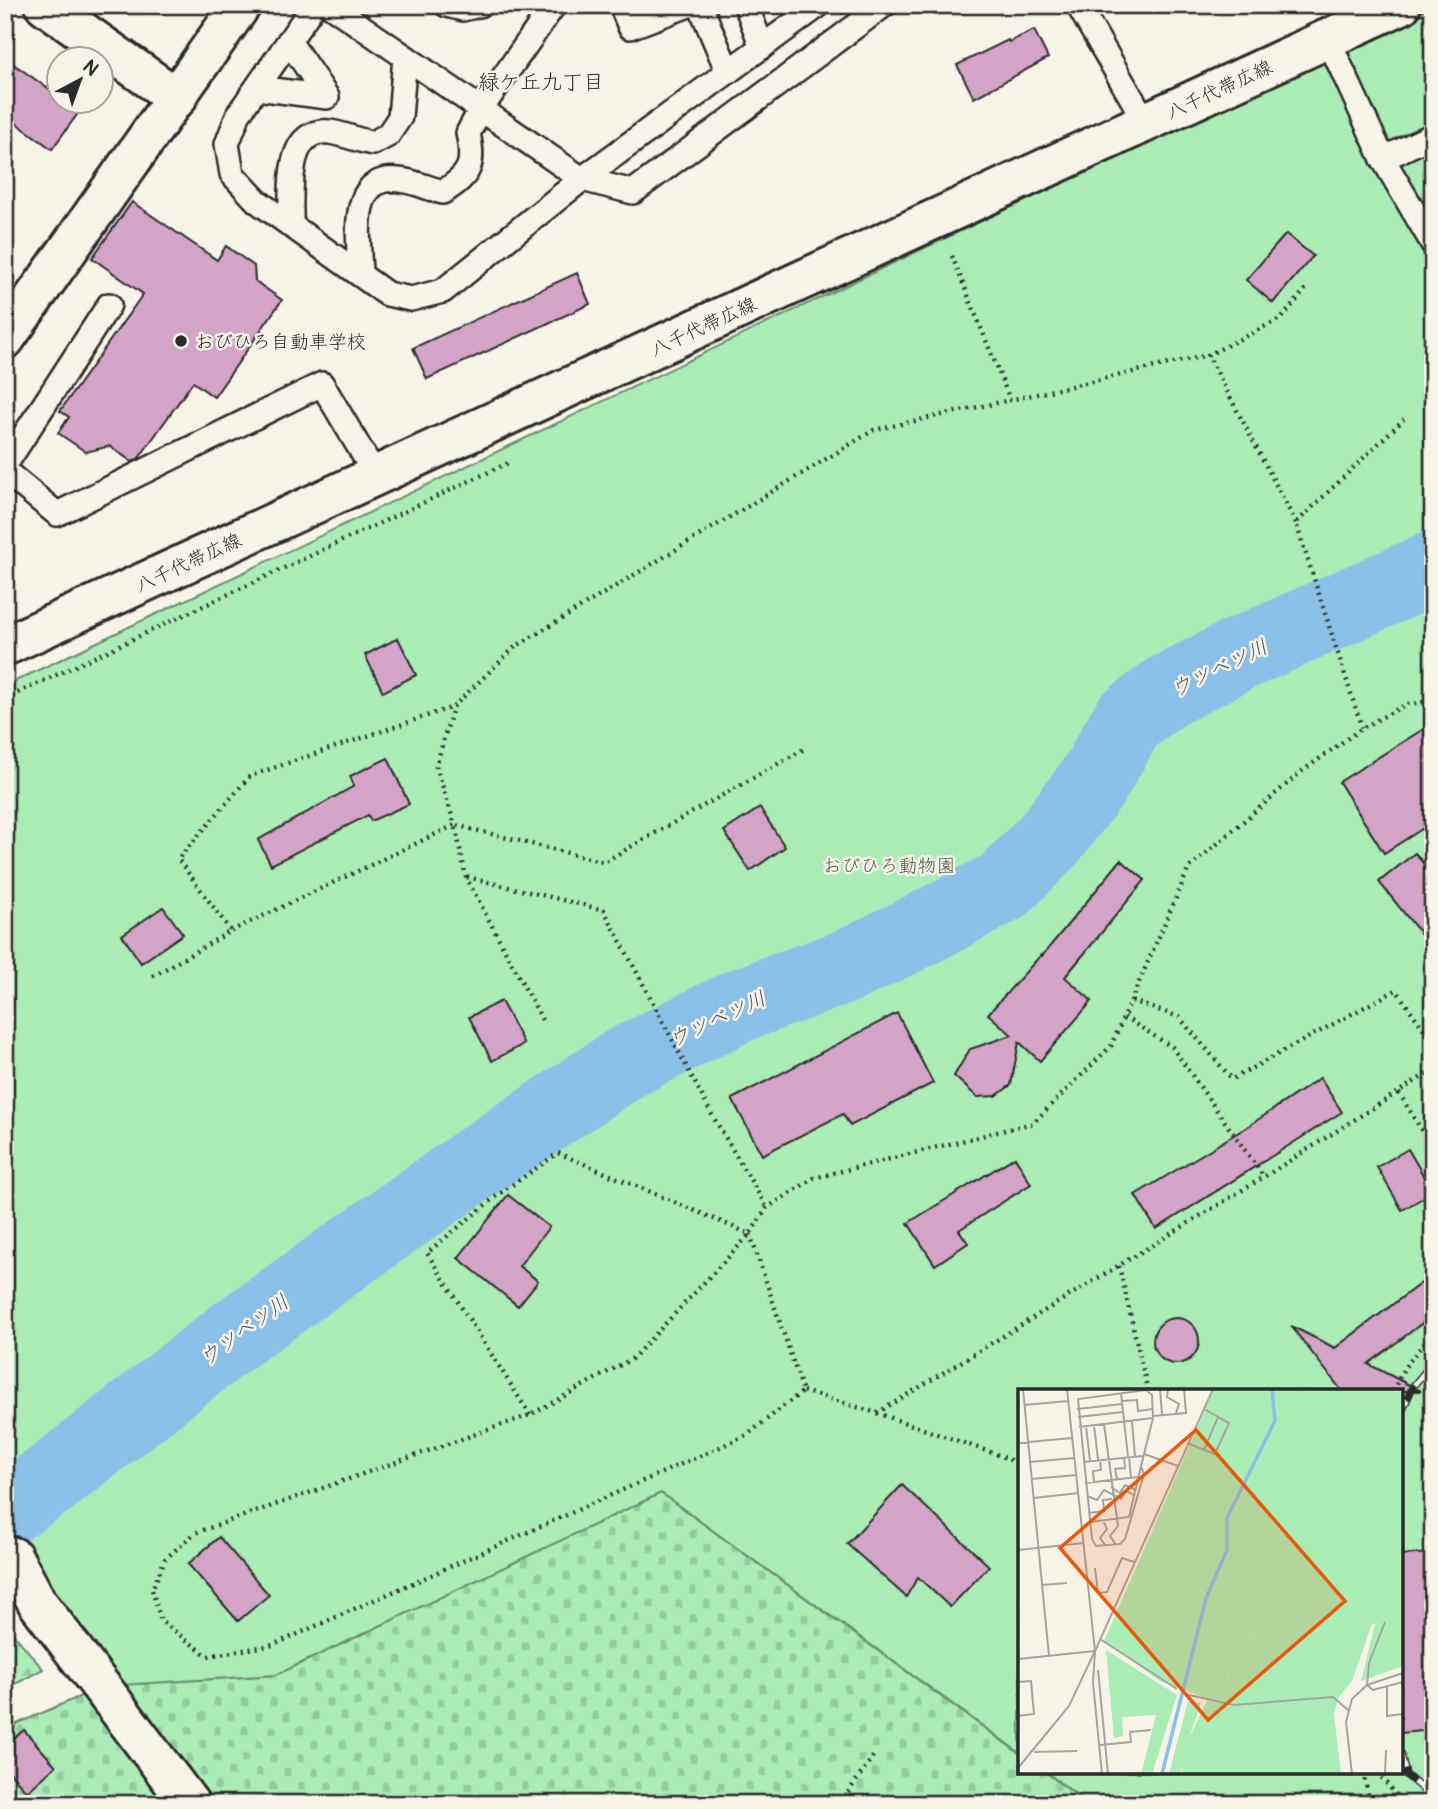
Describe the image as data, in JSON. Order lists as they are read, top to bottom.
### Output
{
  "streets": {
    "main road": ["八千代帯広線"]
  },
  "districts": ["緑ケ丘九丁目"],
  "water": ["ウツベツ川"],
  "parks": ["おびひろ動物園"],
  "places": ["おびひろ自動車学校"],
  "north": "top right"
}
